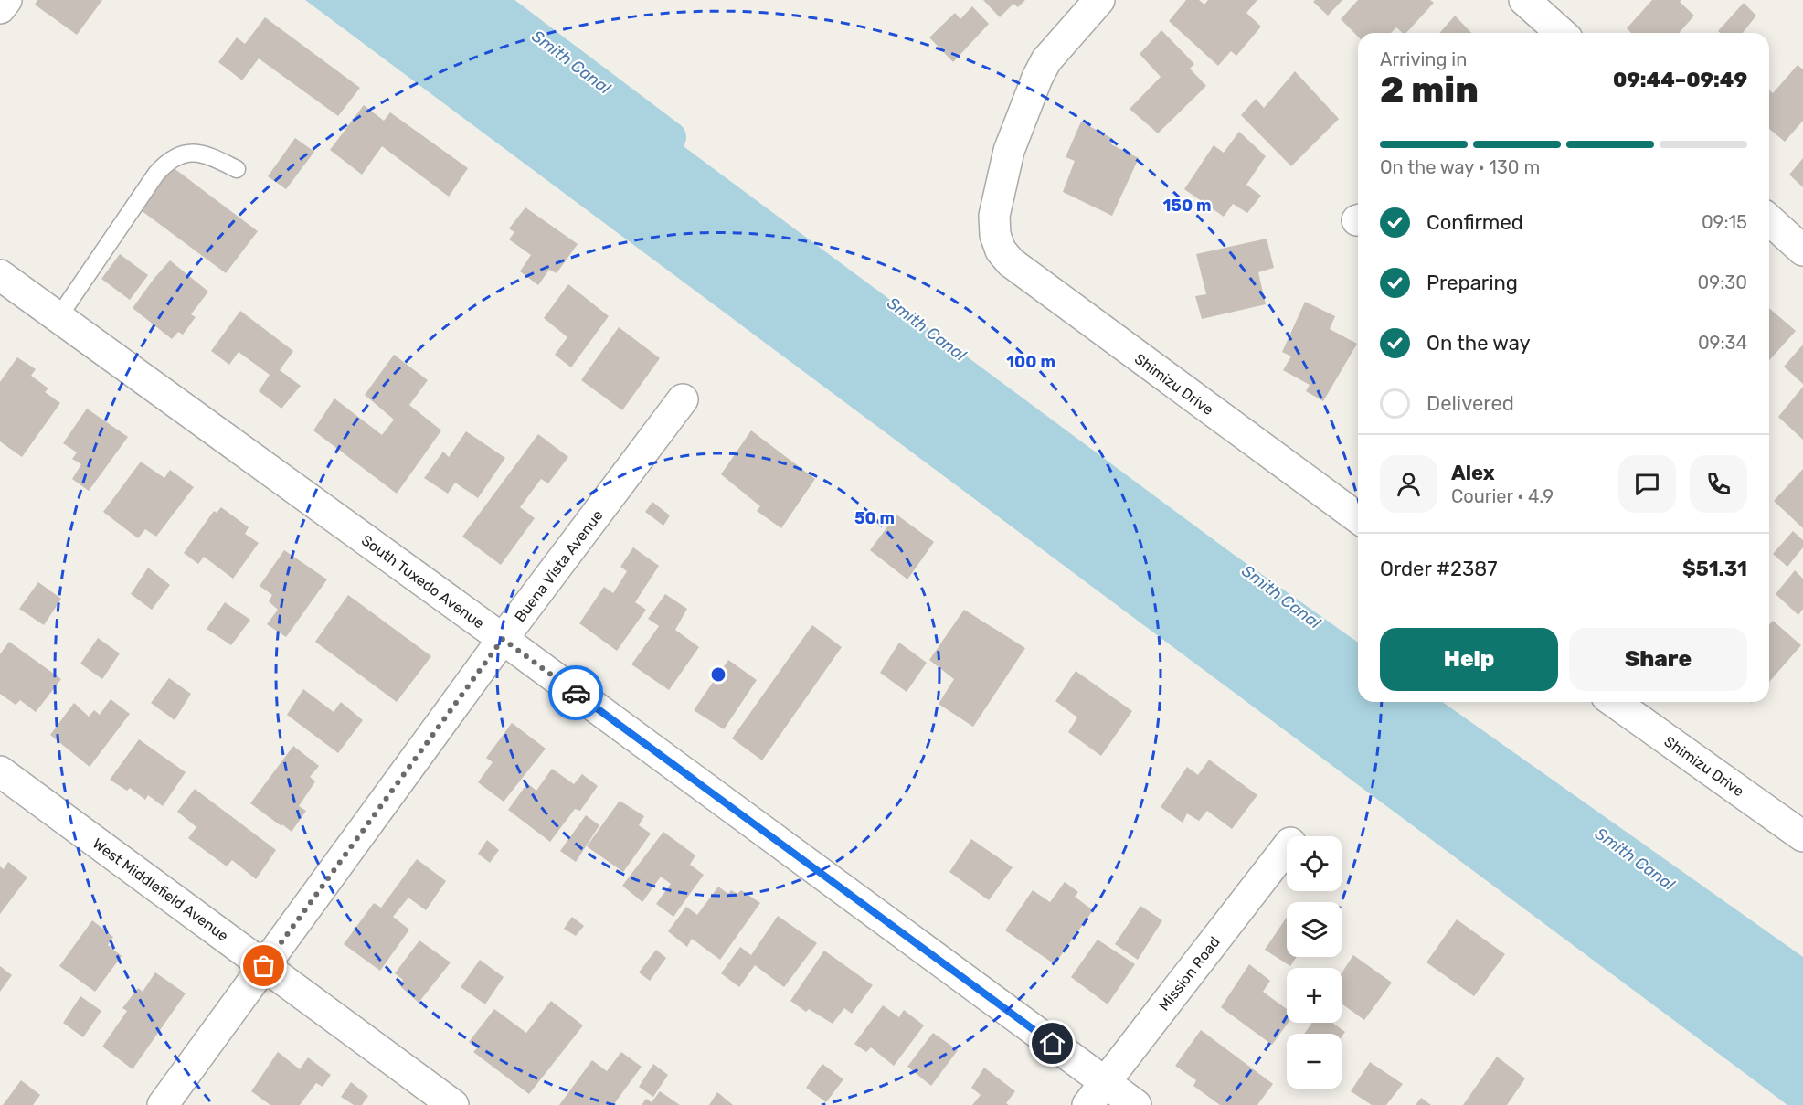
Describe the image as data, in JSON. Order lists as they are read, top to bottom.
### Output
{
  "streets": {
    "street": [
      "Shimizu Drive",
      "Buena Vista Avenue",
      "South Tuxedo Avenue",
      "West Middlefield Avenue",
      "Mission Road"
    ]
  },
  "crossings": [
    ["Buena Vista Avenue", "South Tuxedo Avenue"],
    ["Buena Vista Avenue", "West Middlefield Avenue"],
    ["South Tuxedo Avenue", "Mission Road"]
  ],
  "water": ["Smith Canal"],
  "page": {
    "heading": ["2 min", "Arriving in", "09:44–09:49"],
    "panel": [
      "Alex",
      "Courier · 4.9",
      "Order #2387",
      "$51.31"
    ],
    "bar": "On the way · 130 m",
    "list": [
      ["Confirmed", "09:15"],
      ["Preparing", "09:30"],
      ["On the way", "09:34"],
      "Delivered"
    ],
    "buttons": ["Help", "Share"],
    "map_buttons": ["+", "−"]
  },
  "rings": ["150 m", "100 m", "50 m"]
}
